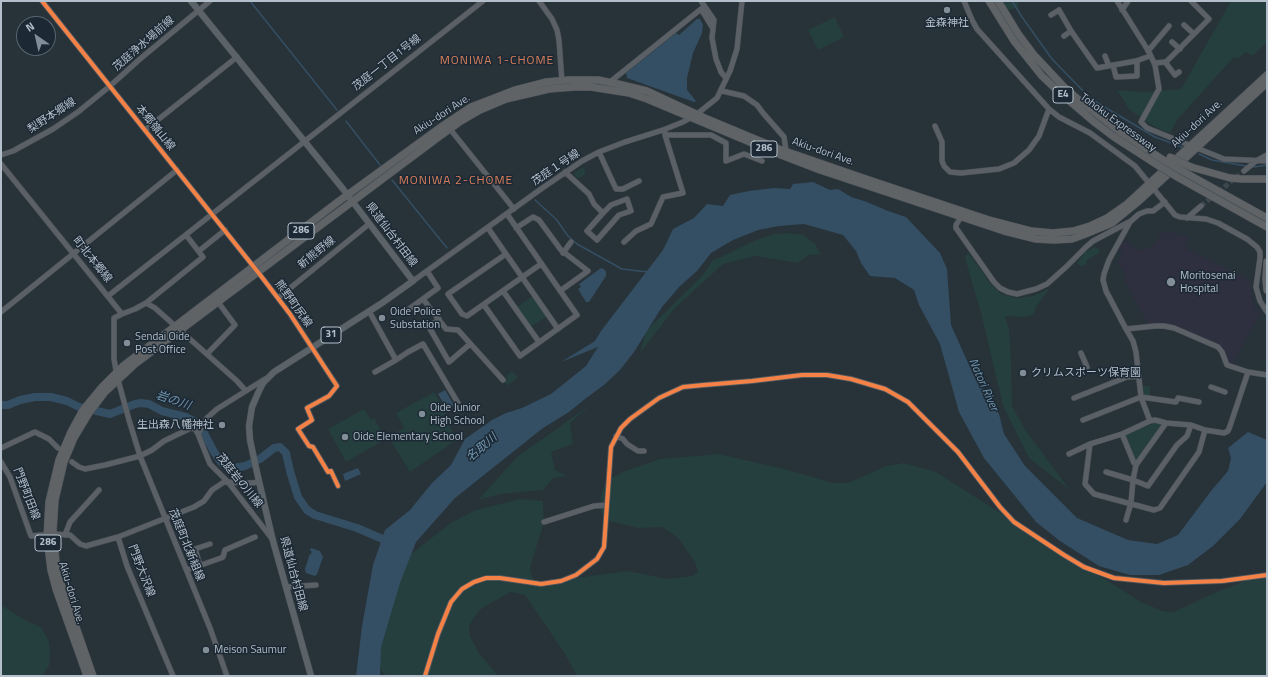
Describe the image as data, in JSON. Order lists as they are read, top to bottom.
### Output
{
  "streets": {
    "highway": [
      "E4",
      "Akiu-dori Ave.",
      "Tohoku Expressway",
      "286"
    ],
    "main road": ["県道仙台村田線", "31"],
    "street": [
      "茂庭浄水場前線",
      "茂庭一丁目1号線",
      "梨野本郷線",
      "本郷嶺山線",
      "茂庭１号線",
      "新熊野線",
      "町北本郷線",
      "熊野町尻線",
      "茂庭岩の川線",
      "門野町田線",
      "茂庭町北新組線",
      "門野大沢線"
    ]
  },
  "crossings": [
    ["茂庭浄水場前線", "梨野本郷線"],
    ["茂庭浄水場前線", "本郷嶺山線"],
    ["茂庭浄水場前線", "県道仙台村田線"],
    ["茂庭一丁目1号線", "本郷嶺山線"],
    ["茂庭一丁目1号線", "県道仙台村田線"],
    ["茂庭一丁目1号線", "町北本郷線"],
    ["Akiu-dori Ave.", "本郷嶺山線"],
    ["Akiu-dori Ave.", "茂庭１号線"],
    ["Akiu-dori Ave.", "県道仙台村田線"],
    ["Akiu-dori Ave.", "熊野町尻線"],
    ["Akiu-dori Ave.", "門野町田線"],
    ["Akiu-dori Ave.", "茂庭町北新組線"],
    ["Akiu-dori Ave.", "門野大沢線"],
    ["梨野本郷線", "本郷嶺山線"],
    ["本郷嶺山線", "熊野町尻線"],
    ["茂庭１号線", "県道仙台村田線"],
    ["県道仙台村田線", "新熊野線"],
    ["県道仙台村田線", "熊野町尻線"],
    ["県道仙台村田線", "茂庭岩の川線"],
    ["新熊野線", "熊野町尻線"],
    ["町北本郷線", "茂庭町北新組線"],
    ["門野町田線", "門野大沢線"]
  ],
  "districts": ["MONIWA 1-CHOME", "MONIWA 2-CHOME"],
  "water": ["Natori River", "岩の川", "名取川"],
  "places": [
    "金森神社",
    "Moritosenai Hospital",
    "Oide Police Substation",
    "Sendai Oide Post Office",
    "クリムスポーツ保育園",
    "Oide Junior High School",
    "生出森八幡神社",
    "Oide Elementary School",
    "Meison Saumur"
  ],
  "north": "top left"
}
